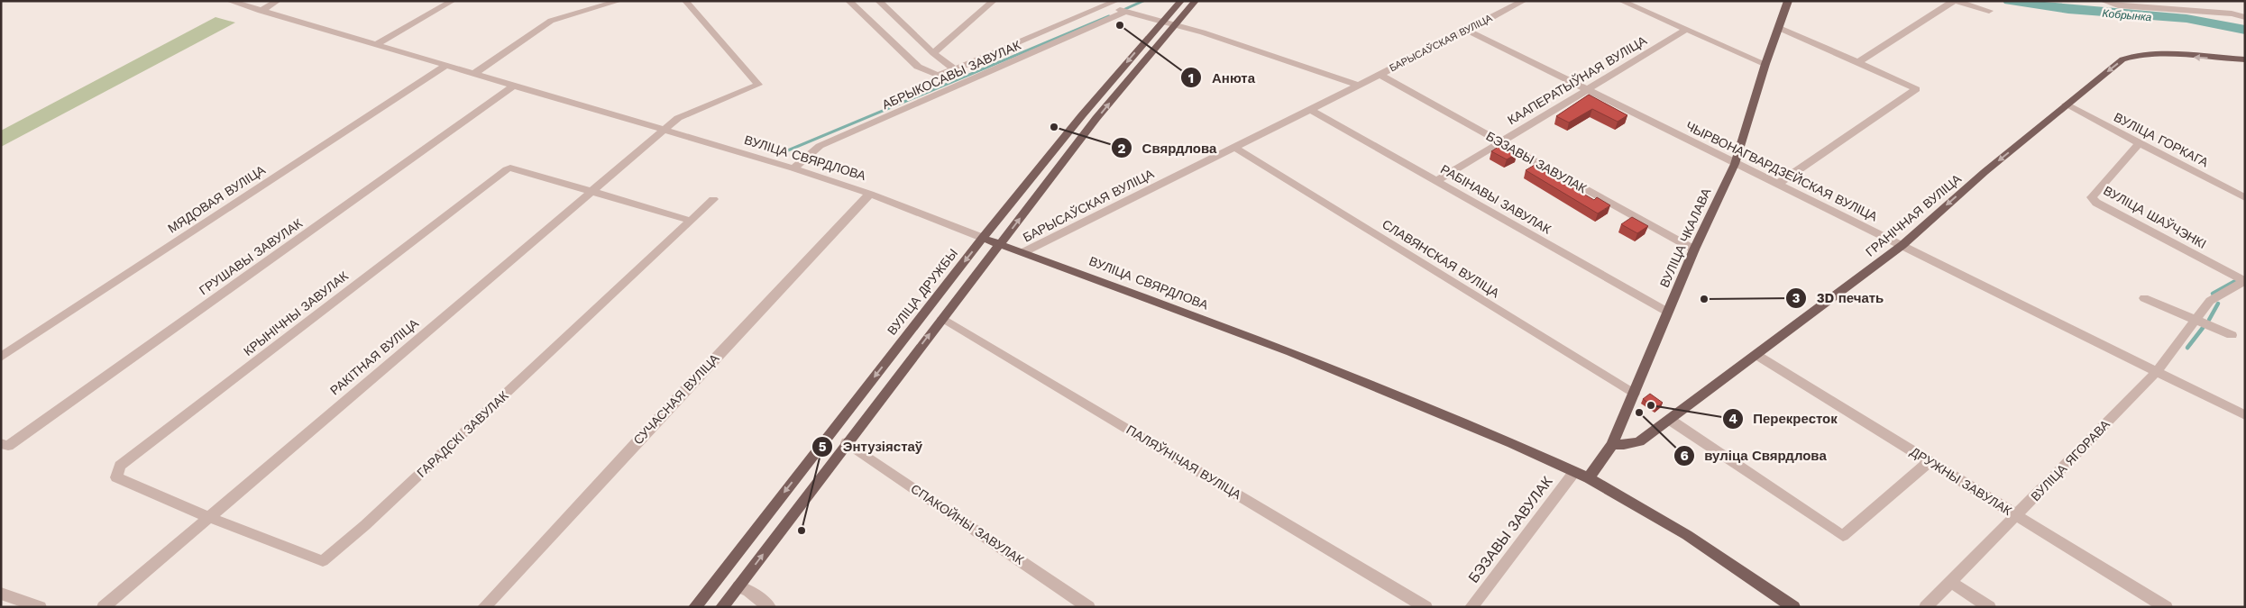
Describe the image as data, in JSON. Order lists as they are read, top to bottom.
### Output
{
  "streets": {
    "main road": [
      "ВУЛІЦА СВЯРДЛОВА",
      "ГРАНІЧНАЯ ВУЛІЦА",
      "ВУЛІЦА ЧКАЛАВА",
      "ВУЛІЦА ДРУЖБЫ"
    ],
    "street": [
      "БАРЫСАЎСКАЯ ВУЛІЦА",
      "АБРЫКОСАВЫ ЗАВУЛАК",
      "КААПЕРАТЫЎНАЯ ВУЛІЦА",
      "ВУЛІЦА ГОРКАГА",
      "БЭЗАВЫ ЗАВУЛАК",
      "ЧЫРВОНАГВАРДЗЕЙСКАЯ ВУЛІЦА",
      "МЯДОВАЯ ВУЛІЦА",
      "РАБІНАВЫ ЗАВУЛАК",
      "ВУЛІЦА ШАЎЧЭНКІ",
      "ГРУШАВЫ ЗАВУЛАК",
      "СЛАВЯНСКАЯ ВУЛІЦА",
      "КРЫНІЧНЫ ЗАВУЛАК",
      "РАКІТНАЯ ВУЛІЦА",
      "СУЧАСНАЯ ВУЛІЦА",
      "ГАРАДСКІ ЗАВУЛАК",
      "ВУЛІЦА ЯГОРАВА",
      "ПАЛЯЎНІЧАЯ ВУЛІЦА",
      "ДРУЖНЫ ЗАВУЛАК",
      "СПАКОЙНЫ ЗАВУЛАК"
    ]
  },
  "crossings": [
    ["БАРЫСАЎСКАЯ ВУЛІЦА", "ВУЛІЦА СВЯРДЛОВА"],
    ["БАРЫСАЎСКАЯ ВУЛІЦА", "БЭЗАВЫ ЗАВУЛАК"],
    ["БАРЫСАЎСКАЯ ВУЛІЦА", "ЧЫРВОНАГВАРДЗЕЙСКАЯ ВУЛІЦА"],
    ["БАРЫСАЎСКАЯ ВУЛІЦА", "РАБІНАВЫ ЗАВУЛАК"],
    ["БАРЫСАЎСКАЯ ВУЛІЦА", "СЛАВЯНСКАЯ ВУЛІЦА"],
    ["АБРЫКОСАВЫ ЗАВУЛАК", "ВУЛІЦА СВЯРДЛОВА"],
    ["КААПЕРАТЫЎНАЯ ВУЛІЦА", "БЭЗАВЫ ЗАВУЛАК"],
    ["КААПЕРАТЫЎНАЯ ВУЛІЦА", "ЧЫРВОНАГВАРДЗЕЙСКАЯ ВУЛІЦА"],
    ["КААПЕРАТЫЎНАЯ ВУЛІЦА", "РАБІНАВЫ ЗАВУЛАК"],
    ["ВУЛІЦА ГОРКАГА", "ГРАНІЧНАЯ ВУЛІЦА"],
    ["ВУЛІЦА ГОРКАГА", "ВУЛІЦА ШАЎЧЭНКІ"],
    ["ВУЛІЦА СВЯРДЛОВА", "БЭЗАВЫ ЗАВУЛАК"],
    ["ВУЛІЦА СВЯРДЛОВА", "МЯДОВАЯ ВУЛІЦА"],
    ["ВУЛІЦА СВЯРДЛОВА", "ВУЛІЦА ЧКАЛАВА"],
    ["ВУЛІЦА СВЯРДЛОВА", "ГРУШАВЫ ЗАВУЛАК"],
    ["ВУЛІЦА СВЯРДЛОВА", "ВУЛІЦА ДРУЖБЫ"],
    ["ВУЛІЦА СВЯРДЛОВА", "РАКІТНАЯ ВУЛІЦА"],
    ["ВУЛІЦА СВЯРДЛОВА", "СУЧАСНАЯ ВУЛІЦА"],
    ["БЭЗАВЫ ЗАВУЛАК", "ВУЛІЦА ЧКАЛАВА"],
    ["ЧЫРВОНАГВАРДЗЕЙСКАЯ ВУЛІЦА", "ГРАНІЧНАЯ ВУЛІЦА"],
    ["ЧЫРВОНАГВАРДЗЕЙСКАЯ ВУЛІЦА", "ВУЛІЦА ЧКАЛАВА"],
    ["ЧЫРВОНАГВАРДЗЕЙСКАЯ ВУЛІЦА", "ВУЛІЦА ЯГОРАВА"],
    ["РАБІНАВЫ ЗАВУЛАК", "ВУЛІЦА ЧКАЛАВА"],
    ["ГРАНІЧНАЯ ВУЛІЦА", "ВУЛІЦА ЧКАЛАВА"],
    ["ГРАНІЧНАЯ ВУЛІЦА", "ДРУЖНЫ ЗАВУЛАК"],
    ["ВУЛІЦА ЧКАЛАВА", "СЛАВЯНСКАЯ ВУЛІЦА"],
    ["КРЫНІЧНЫ ЗАВУЛАК", "РАКІТНАЯ ВУЛІЦА"],
    ["КРЫНІЧНЫ ЗАВУЛАК", "ГАРАДСКІ ЗАВУЛАК"],
    ["РАКІТНАЯ ВУЛІЦА", "ГАРАДСКІ ЗАВУЛАК"],
    ["ВУЛІЦА ЯГОРАВА", "ДРУЖНЫ ЗАВУЛАК"]
  ],
  "one_way": ["ГРАНІЧНАЯ ВУЛІЦА"],
  "water": ["Кобрынка"],
  "places": [
    "Анюта",
    "Свярдлова",
    "3D печать",
    "Перекресток",
    "вуліца Свярдлова",
    "Энтузіястаў"
  ]
}
